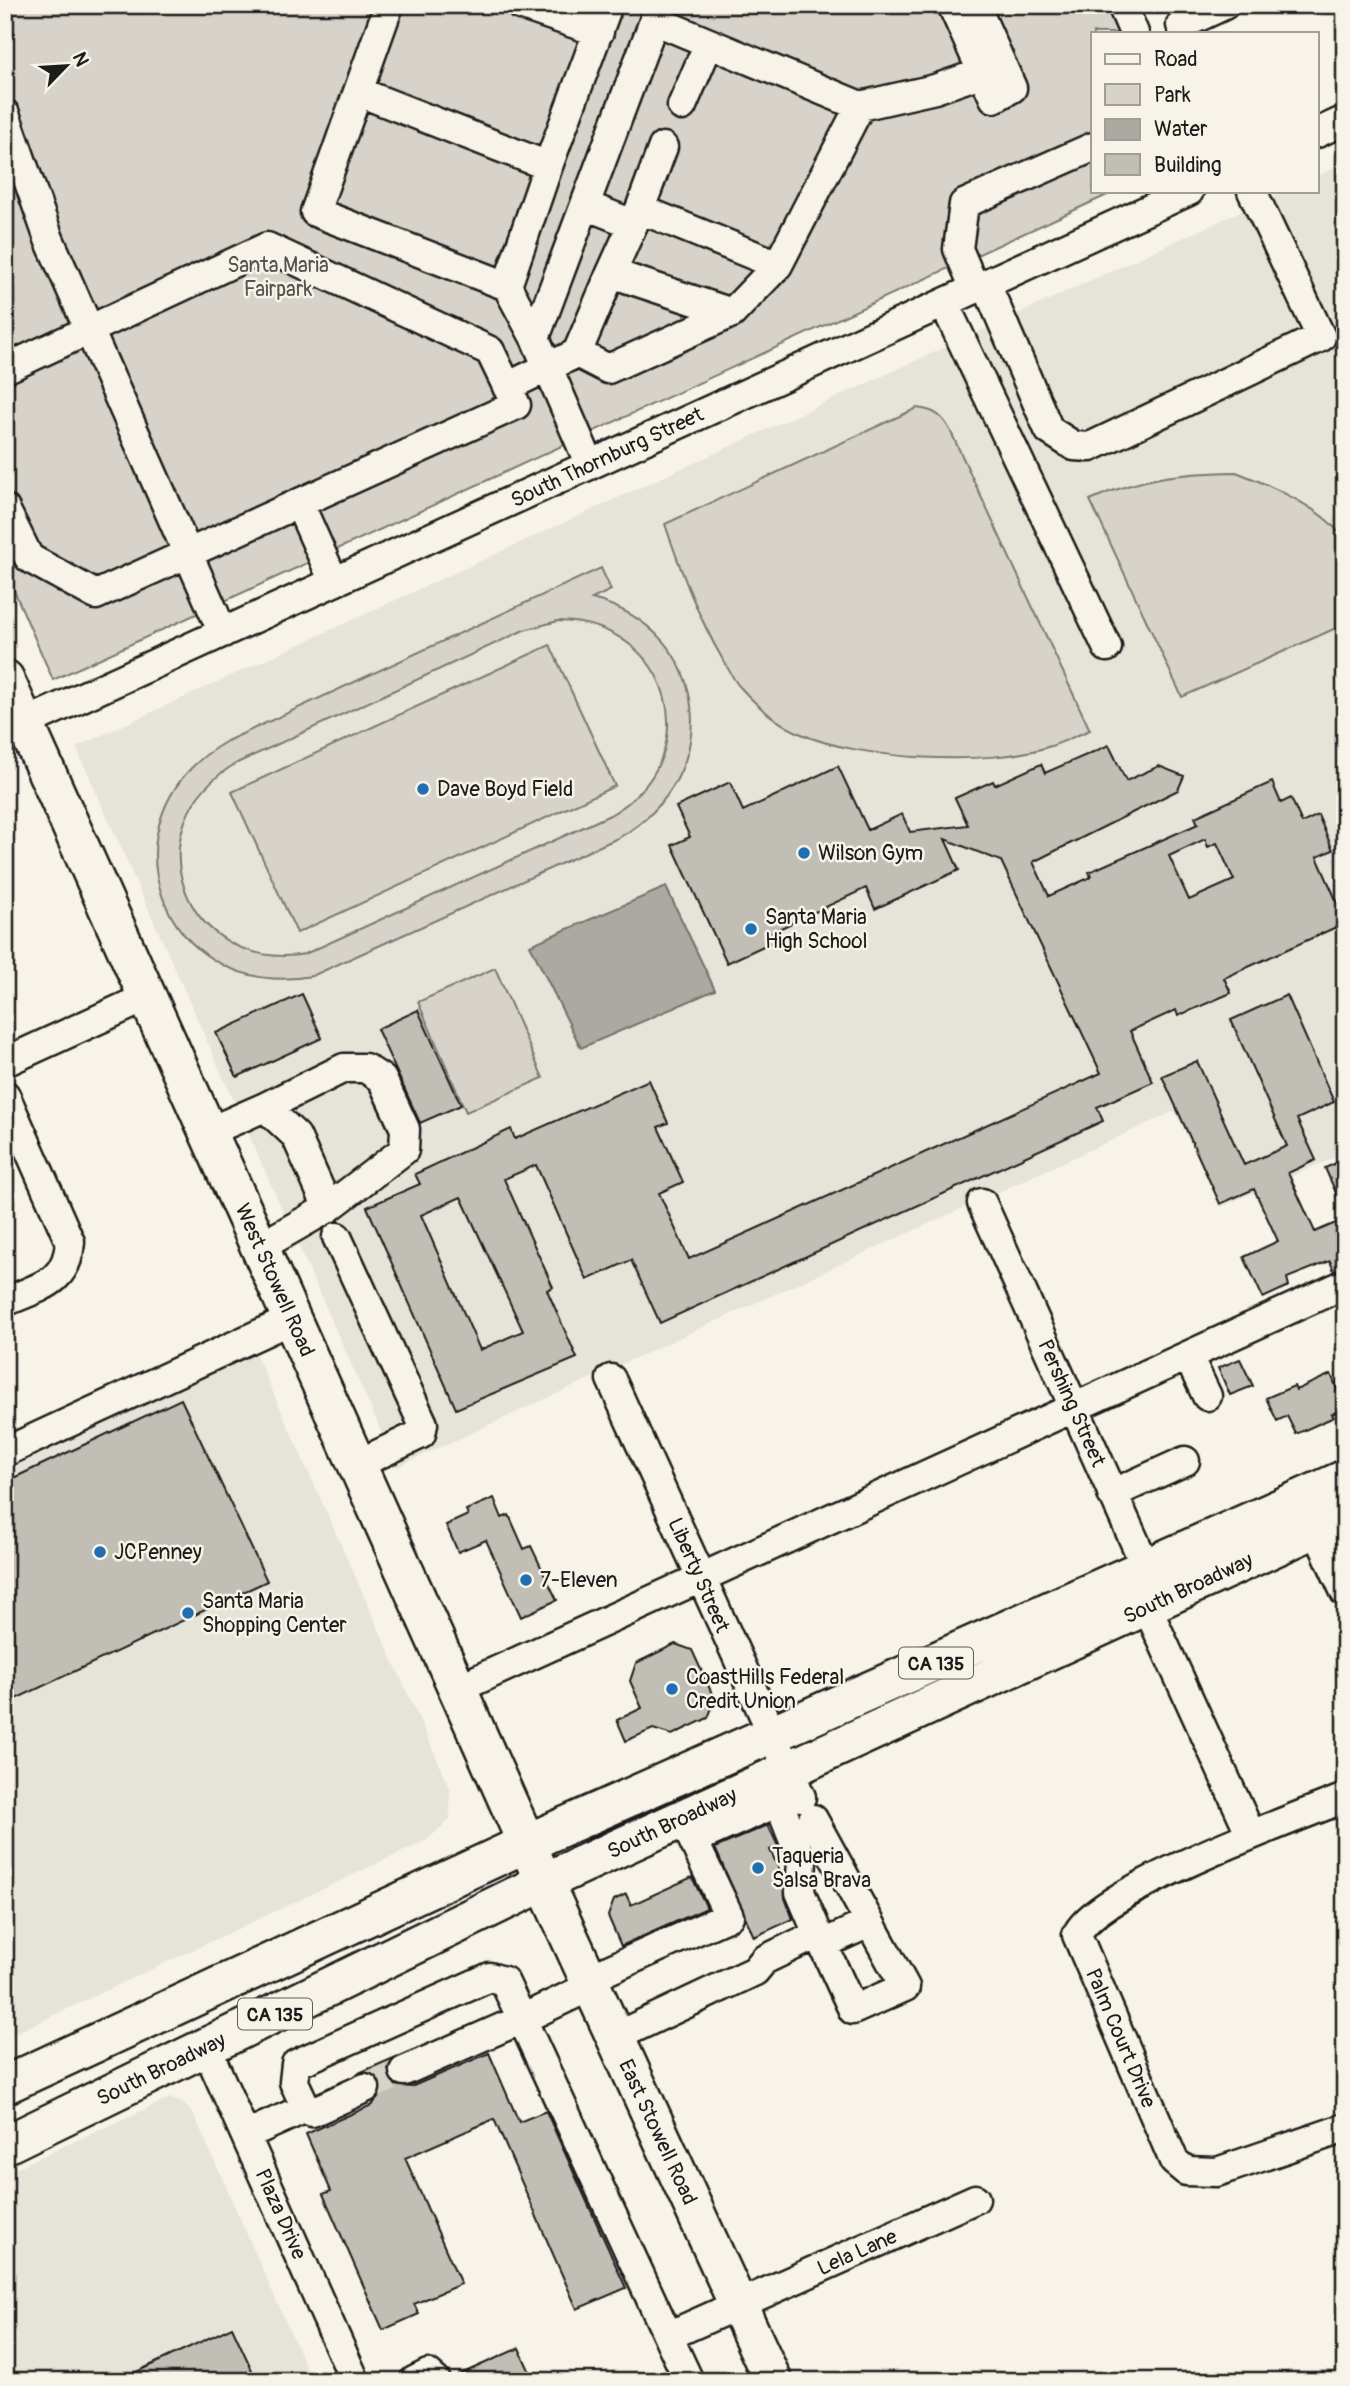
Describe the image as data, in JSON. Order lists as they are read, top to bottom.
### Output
{
  "streets": {
    "main road": [
      "West Stowell Road",
      "South Broadway",
      "CA 135",
      "East Stowell Road"
    ],
    "street": [
      "South Thornburg Street",
      "Pershing Street",
      "Liberty Street",
      "Palm Court Drive",
      "Plaza Drive",
      "Lela Lane"
    ]
  },
  "crossings": [
    ["South Thornburg Street", "West Stowell Road"],
    ["West Stowell Road", "South Broadway"],
    ["West Stowell Road", "East Stowell Road"],
    ["Pershing Street", "South Broadway"],
    ["Liberty Street", "South Broadway"],
    ["South Broadway", "East Stowell Road"],
    ["South Broadway", "Plaza Drive"],
    ["East Stowell Road", "Lela Lane"]
  ],
  "parks": ["Santa Maria Fairpark"],
  "places": [
    "Dave Boyd Field",
    "Wilson Gym",
    "Santa Maria High School",
    "JCPenney",
    "7-Eleven",
    "Santa Maria Shopping Center",
    "CoastHills Federal Credit Union",
    "Taqueria Salsa Brava"
  ],
  "legend": [
    "Road",
    "Park",
    "Water",
    "Building"
  ],
  "north": "top right"
}
